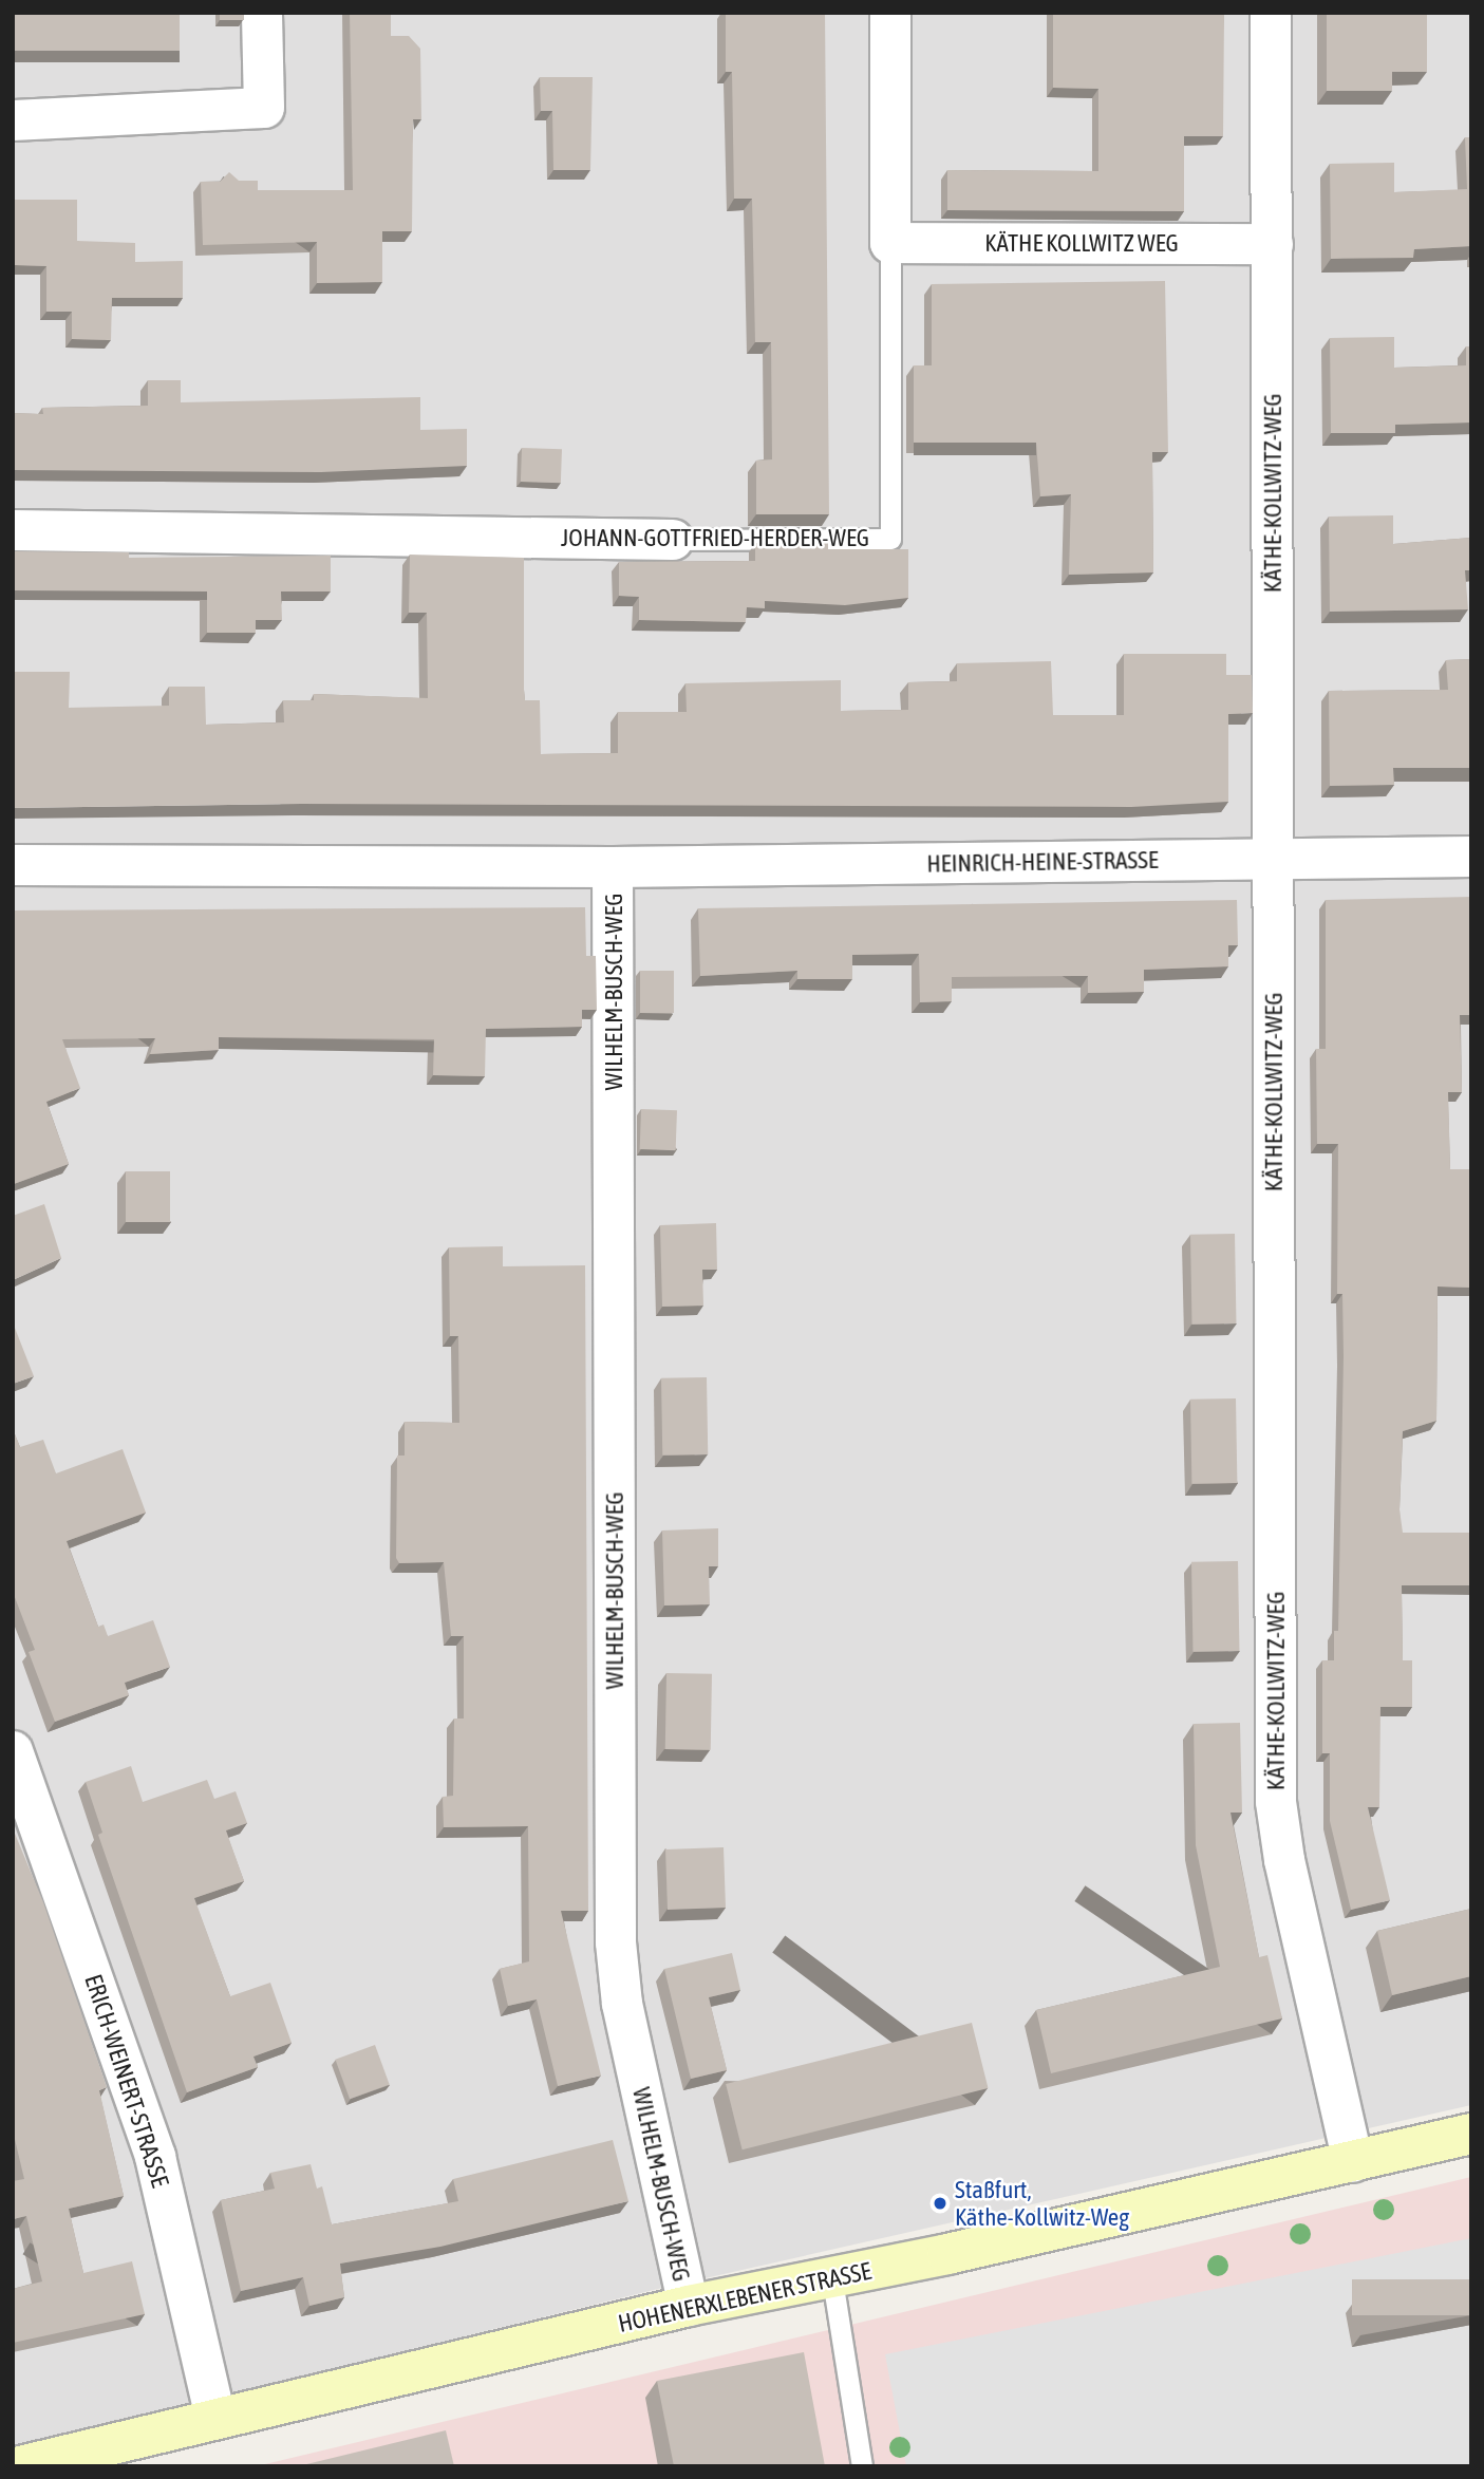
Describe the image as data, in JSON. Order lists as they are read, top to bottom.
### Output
{
  "streets": {
    "main road": ["HOHENERXLEBENER STRASSE"],
    "street": [
      "KÄTHE KOLLWITZ WEG",
      "KÄTHE-KOLLWITZ-WEG",
      "JOHANN-GOTTFRIED-HERDER-WEG",
      "HEINRICH-HEINE-STRASSE",
      "WILHELM-BUSCH-WEG",
      "ERICH-WEINERT-STRASSE"
    ]
  },
  "crossings": [
    ["KÄTHE KOLLWITZ WEG", "KÄTHE-KOLLWITZ-WEG"],
    ["KÄTHE KOLLWITZ WEG", "JOHANN-GOTTFRIED-HERDER-WEG"],
    ["KÄTHE-KOLLWITZ-WEG", "HEINRICH-HEINE-STRASSE"],
    ["KÄTHE-KOLLWITZ-WEG", "HOHENERXLEBENER STRASSE"],
    ["HEINRICH-HEINE-STRASSE", "WILHELM-BUSCH-WEG"],
    ["WILHELM-BUSCH-WEG", "HOHENERXLEBENER STRASSE"],
    ["ERICH-WEINERT-STRASSE", "HOHENERXLEBENER STRASSE"]
  ],
  "places": ["Staßfurt, Käthe-Kollwitz-Weg"]
}
